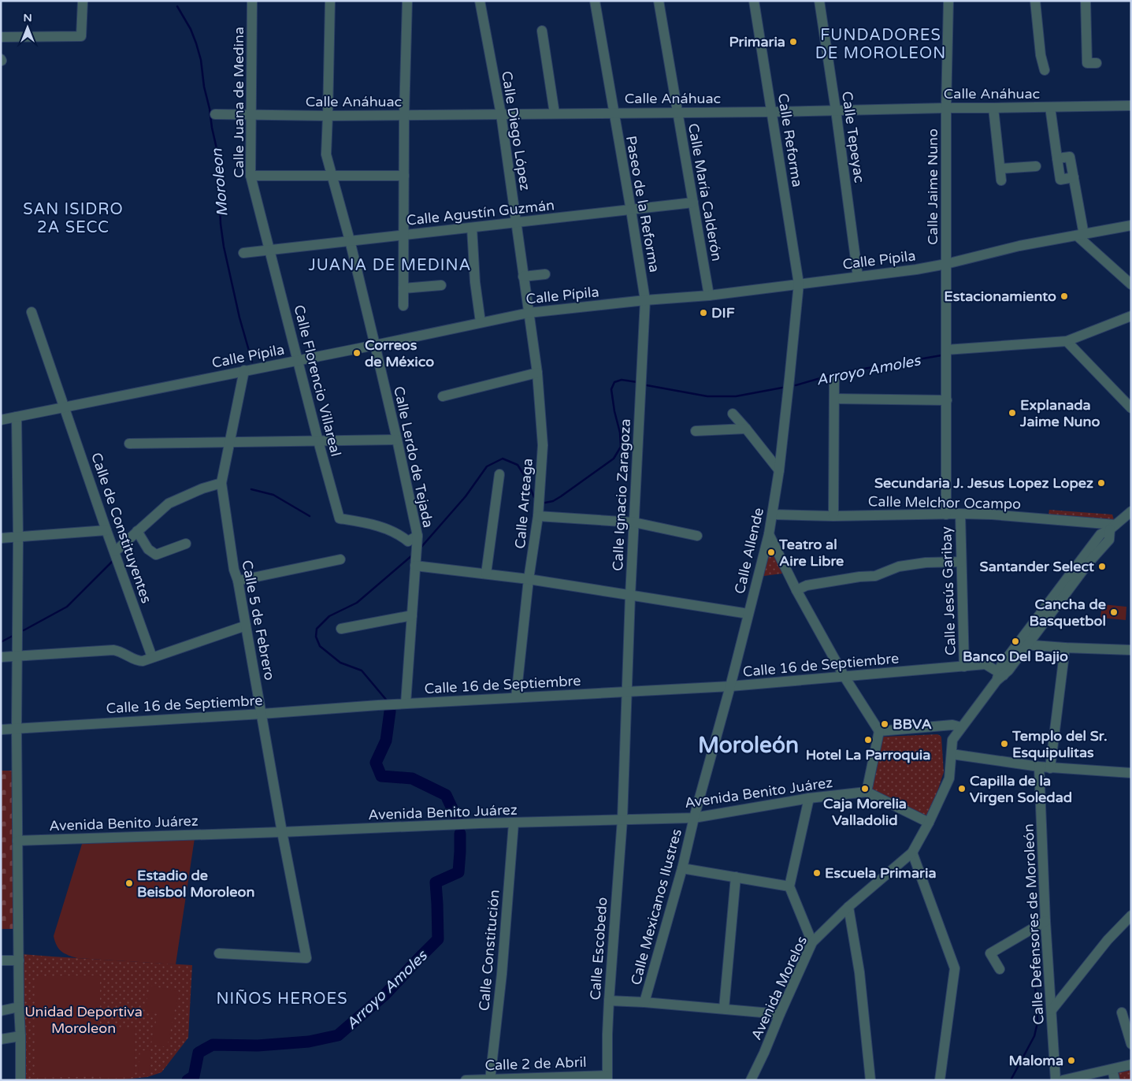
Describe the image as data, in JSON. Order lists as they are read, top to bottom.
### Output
{
  "streets": {
    "street": [
      "Calle Anáhuac",
      "Calle Juana de Medina",
      "Calle Diego López",
      "Calle Tepeyac",
      "Calle Reforma",
      "Calle Jaime Nuno",
      "Calle María Calderón",
      "Paseo de la Reforma",
      "Calle Agustín Guzmán",
      "Calle Pípila",
      "Calle Florencio Villareal",
      "Calle Lerdo de Tejada",
      "Calle Ignacio Zaragoza",
      "Calle Melchor Ocampo",
      "Calle Arteaga",
      "Calle de Constituyentes",
      "Calle Allende",
      "Calle Jesús Garibay",
      "Calle 5 de Febrero",
      "Calle 16 de Septiembre",
      "Avenida Benito Juárez",
      "Calle Mexicanos Ilustres",
      "Calle Defensores de Moroleón",
      "Calle Escobedo",
      "Calle Constitución",
      "Avenida Morelos",
      "Calle 2 de Abril"
    ]
  },
  "crossings": [
    ["Calle Anáhuac", "Calle Juana de Medina"],
    ["Calle Anáhuac", "Calle Diego López"],
    ["Calle Anáhuac", "Calle Tepeyac"],
    ["Calle Anáhuac", "Calle Reforma"],
    ["Calle Anáhuac", "Calle Jaime Nuno"],
    ["Calle Anáhuac", "Calle María Calderón"],
    ["Calle Anáhuac", "Paseo de la Reforma"],
    ["Calle Anáhuac", "Calle Lerdo de Tejada"],
    ["Calle Juana de Medina", "Calle Agustín Guzmán"],
    ["Calle Juana de Medina", "Calle Florencio Villareal"],
    ["Calle Diego López", "Calle Agustín Guzmán"],
    ["Calle Diego López", "Calle Pípila"],
    ["Calle Diego López", "Calle Arteaga"],
    ["Calle Tepeyac", "Calle Pípila"],
    ["Calle Reforma", "Calle Pípila"],
    ["Calle Reforma", "Calle Allende"],
    ["Calle Jaime Nuno", "Calle Pípila"],
    ["Calle Jaime Nuno", "Calle Melchor Ocampo"],
    ["Calle María Calderón", "Calle Agustín Guzmán"],
    ["Calle María Calderón", "Calle Pípila"],
    ["Paseo de la Reforma", "Calle Agustín Guzmán"],
    ["Paseo de la Reforma", "Calle Pípila"],
    ["Paseo de la Reforma", "Calle Ignacio Zaragoza"],
    ["Calle Agustín Guzmán", "Calle Florencio Villareal"],
    ["Calle Agustín Guzmán", "Calle Lerdo de Tejada"],
    ["Calle Pípila", "Calle Florencio Villareal"],
    ["Calle Pípila", "Calle Lerdo de Tejada"],
    ["Calle Pípila", "Calle Ignacio Zaragoza"],
    ["Calle Pípila", "Calle Arteaga"],
    ["Calle Pípila", "Calle de Constituyentes"],
    ["Calle Pípila", "Calle Allende"],
    ["Calle Pípila", "Calle 5 de Febrero"],
    ["Calle Florencio Villareal", "Calle Lerdo de Tejada"],
    ["Calle Ignacio Zaragoza", "Calle 16 de Septiembre"],
    ["Calle Ignacio Zaragoza", "Calle Escobedo"],
    ["Calle Melchor Ocampo", "Calle Allende"],
    ["Calle Melchor Ocampo", "Calle Jesús Garibay"],
    ["Calle Arteaga", "Calle 16 de Septiembre"],
    ["Calle Allende", "Calle 16 de Septiembre"],
    ["Calle Allende", "Avenida Benito Juárez"],
    ["Calle Allende", "Calle Mexicanos Ilustres"],
    ["Calle Jesús Garibay", "Calle 16 de Septiembre"],
    ["Calle 5 de Febrero", "Calle 16 de Septiembre"],
    ["Calle 5 de Febrero", "Avenida Benito Juárez"],
    ["Calle 16 de Septiembre", "Calle Escobedo"],
    ["Avenida Benito Juárez", "Calle Mexicanos Ilustres"],
    ["Avenida Benito Juárez", "Calle Escobedo"],
    ["Avenida Benito Juárez", "Calle Constitución"],
    ["Calle Escobedo", "Calle 2 de Abril"],
    ["Calle Constitución", "Calle 2 de Abril"]
  ],
  "districts": [
    "FUNDADORES DE MOROLEON",
    "SAN ISIDRO 2A SECC",
    "JUANA DE MEDINA",
    "Moroleón",
    "NIÑOS HEROES"
  ],
  "water": ["Moroleon", "Arroyo Amoles"],
  "parks": ["Unidad Deportiva Moroleon"],
  "places": [
    "Primaria",
    "Estacionamiento",
    "DIF",
    "Correos de México",
    "Explanada Jaime Nuno",
    "Secundaria J. Jesus Lopez Lopez",
    "Teatro al Aire Libre",
    "Santander Select",
    "Cancha de Basquetbol",
    "Banco Del Bajio",
    "BBVA",
    "Hotel La Parroquia",
    "Templo del Sr. Esquipulitas",
    "Caja Morelia Valladolid",
    "Capilla de la Virgen Soledad",
    "Escuela Primaria",
    "Estadio de Beisbol Moroleon",
    "Maloma"
  ],
  "north": "top"
}
